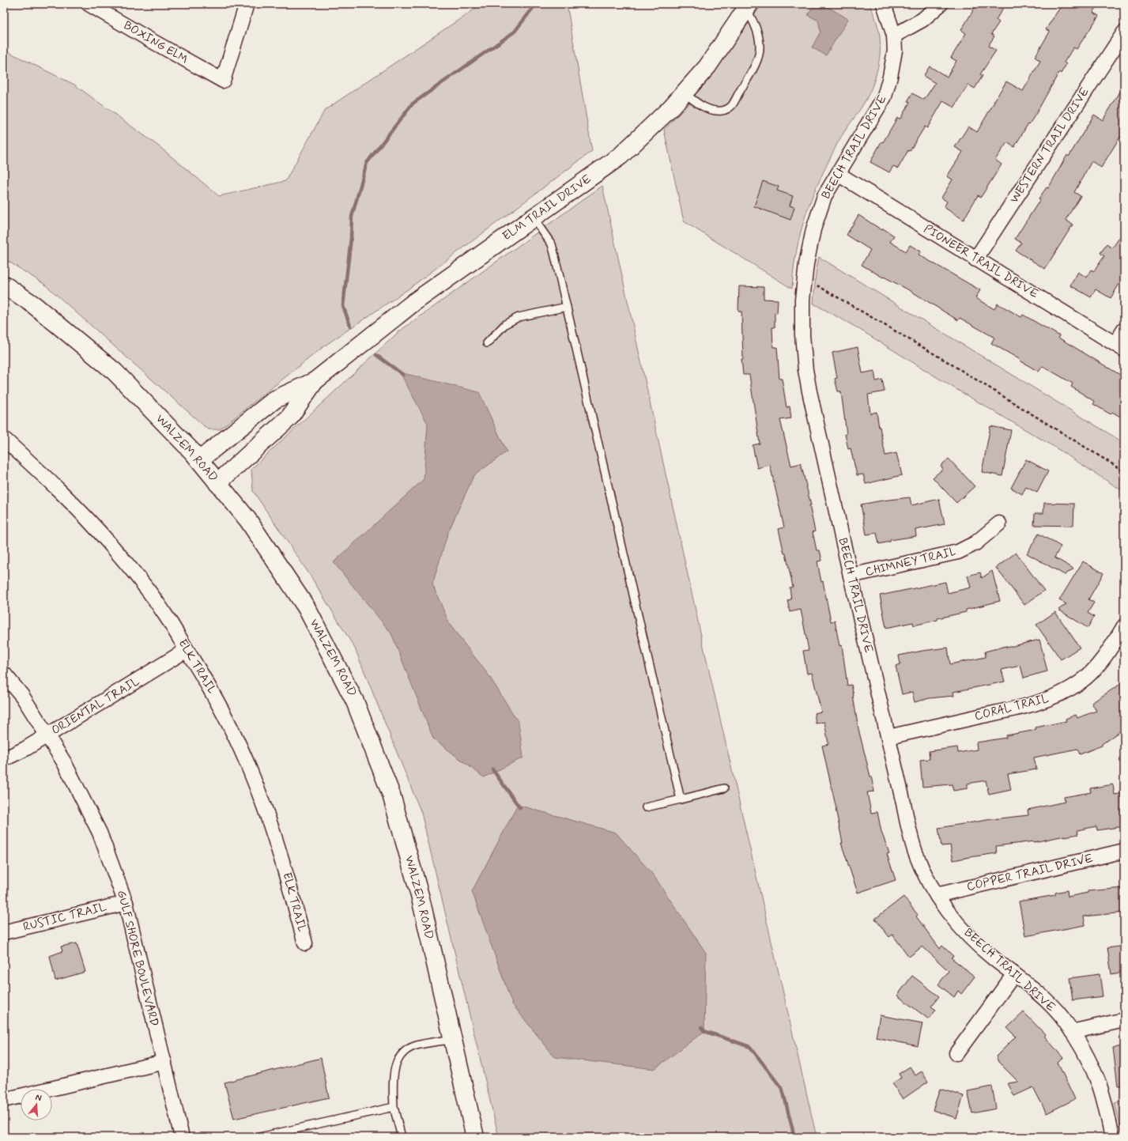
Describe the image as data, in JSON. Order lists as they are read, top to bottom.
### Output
{
  "streets": {
    "main road": ["ELM TRAIL DRIVE", "WALZEM ROAD"],
    "street": [
      "BOXING ELM",
      "WESTERN TRAIL DRIVE",
      "BEECH TRAIL DRIVE",
      "PIONEER TRAIL DRIVE",
      "CHIMNEY TRAIL",
      "ELK TRAIL",
      "ORIENTAL TRAIL",
      "CORAL TRAIL",
      "COPPER TRAIL DRIVE",
      "RUSTIC TRAIL",
      "GULF SHORE BOULEVARD"
    ]
  },
  "crossings": [
    ["WESTERN TRAIL DRIVE", "PIONEER TRAIL DRIVE"],
    ["BEECH TRAIL DRIVE", "PIONEER TRAIL DRIVE"],
    ["BEECH TRAIL DRIVE", "CHIMNEY TRAIL"],
    ["BEECH TRAIL DRIVE", "CORAL TRAIL"],
    ["BEECH TRAIL DRIVE", "COPPER TRAIL DRIVE"],
    ["ELM TRAIL DRIVE", "WALZEM ROAD"],
    ["ELK TRAIL", "ORIENTAL TRAIL"],
    ["ORIENTAL TRAIL", "GULF SHORE BOULEVARD"],
    ["RUSTIC TRAIL", "GULF SHORE BOULEVARD"]
  ],
  "north": "top"
}
